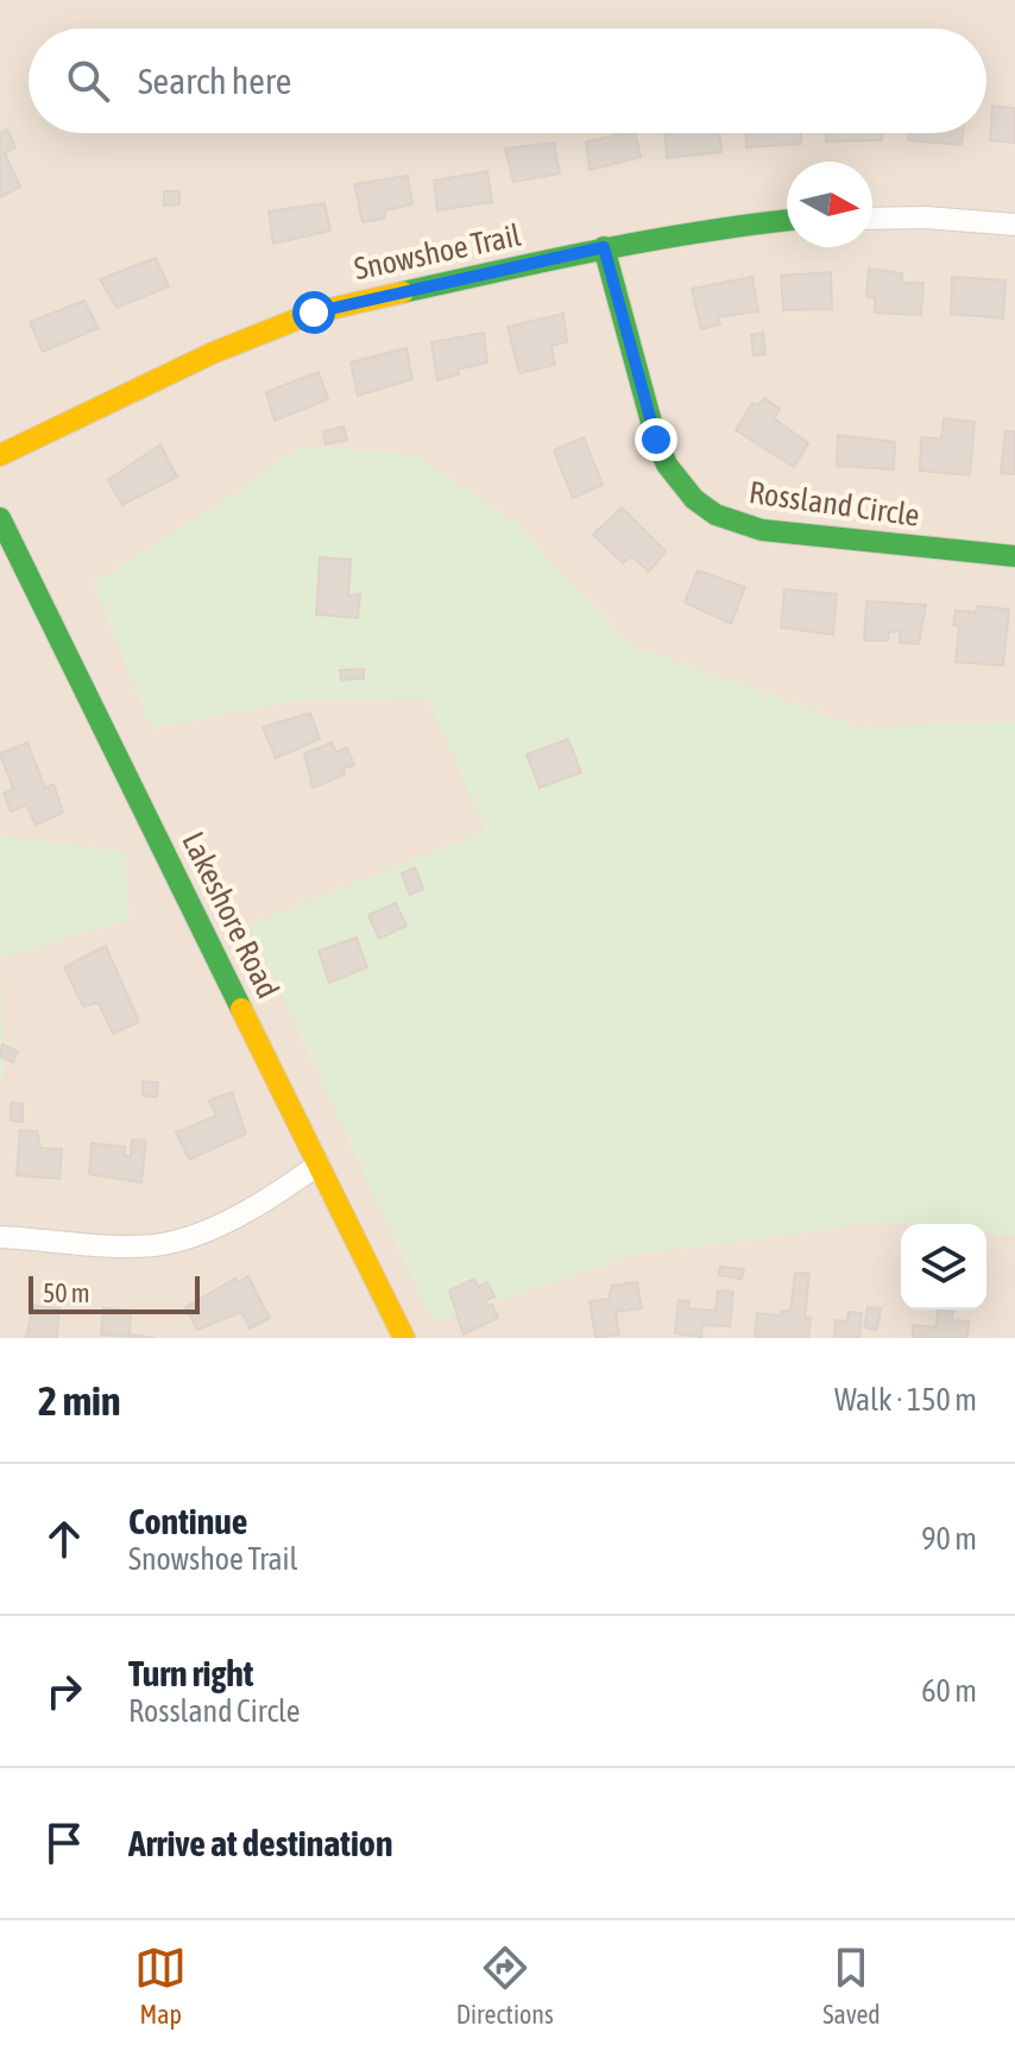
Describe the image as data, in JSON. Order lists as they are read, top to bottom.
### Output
{
  "streets": {
    "street": ["Snowshoe Trail", "Rossland Circle", "Lakeshore Road"]
  },
  "crossings": [
    ["Snowshoe Trail", "Rossland Circle"]
  ],
  "scale_bar": "50 m",
  "north": "right",
  "page": {
    "search": "Search here",
    "scale": "50 m",
    "heading": ["2 min", "Walk · 150 m"],
    "list": [
      ["Continue", "Snowshoe Trail", "90 m"],
      ["Turn right", "Rossland Circle", "60 m"],
      "Arrive at destination"
    ],
    "nav": ["Map", "Directions", "Saved"]
  }
}
